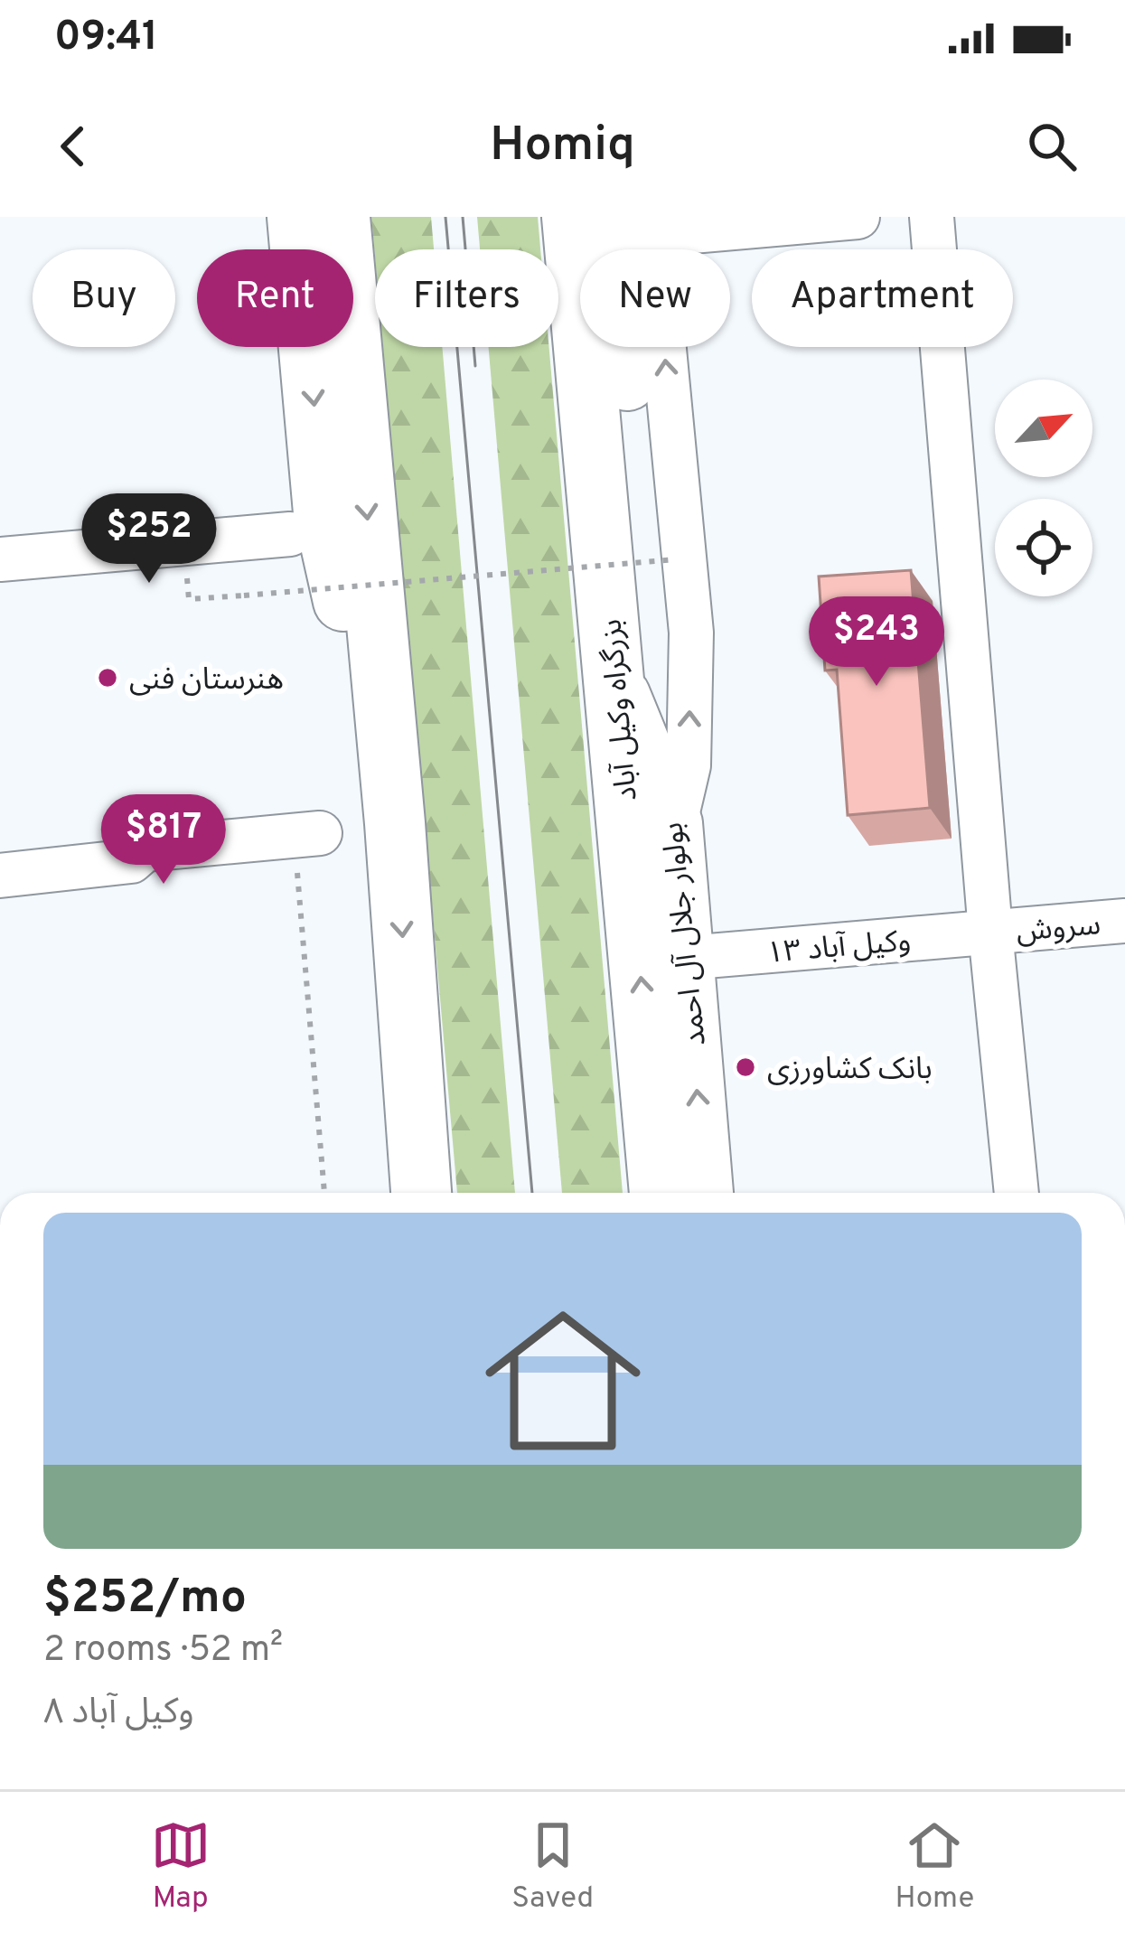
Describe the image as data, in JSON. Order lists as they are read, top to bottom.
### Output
{
  "streets": {
    "highway": ["بزرگراه وکیل آباد"],
    "main road": ["بولوار جلال آل احمد"],
    "street": ["سروش", "۱۳ وکیل آباد"]
  },
  "crossings": [
    ["بزرگراه وکیل آباد", "بولوار جلال آل احمد"],
    ["سروش", "۱۳ وکیل آباد"],
    ["بولوار جلال آل احمد", "۱۳ وکیل آباد"]
  ],
  "one_way": ["بولوار جلال آل احمد"],
  "places": ["هنرستان فنی", "بانک کشاورزی"],
  "north": "top right",
  "page": {
    "status": "09:41",
    "header": "Homiq",
    "chip": [
      "Buy",
      "Rent",
      "Filters",
      "New",
      "Apartment"
    ],
    "price": ["$252", "$243", "$817"],
    "list": [
      {
        "name": "$252/mo",
        "note": "2 rooms · 52 m² · ۸ وکیل آباد"
      }
    ],
    "tabs": ["Map", "Saved", "Home"]
  }
}
